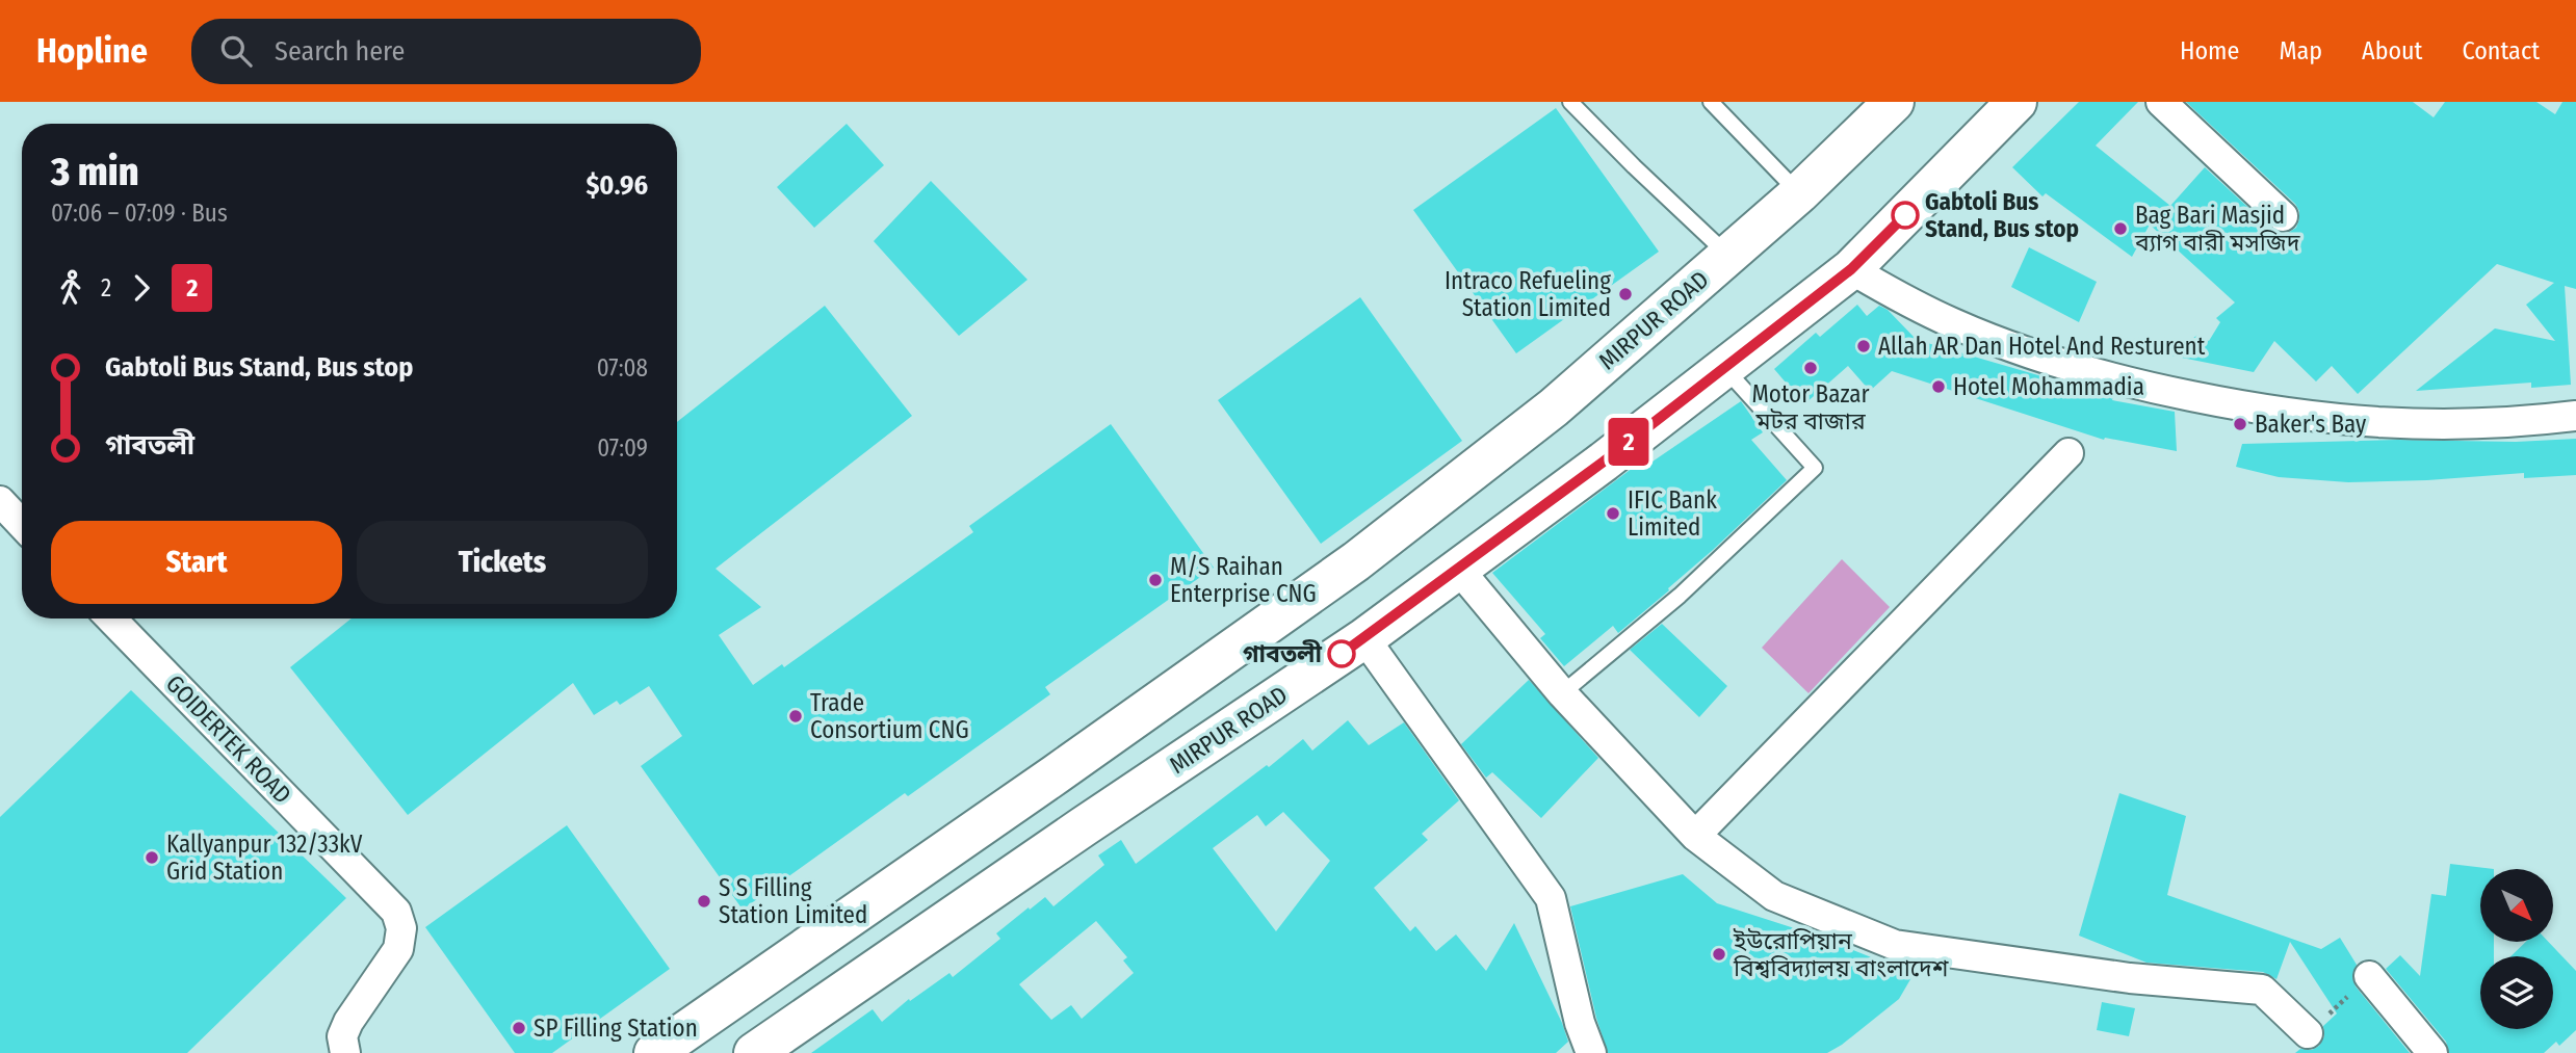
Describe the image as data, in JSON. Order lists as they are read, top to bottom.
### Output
{
  "streets": {
    "highway": ["MIRPUR ROAD"],
    "street": ["GOIDERTEK ROAD"]
  },
  "places": [
    "Gabtoli Bus Stand, Bus stop",
    "Bag Bari Masjid ব্যাগ বারী মসজিদ",
    "Intraco Refueling Station Limited",
    "Allah AR Dan Hotel And Resturent",
    "Motor Bazar মটর বাজার",
    "Hotel Mohammadia",
    "Baker's Bay",
    "IFIC Bank Limited",
    "M/S Raihan Enterprise CNG",
    "গাবতলী",
    "Trade Consortium CNG",
    "Kallyanpur 132/33kV Grid Station",
    "S S Filling Station Limited",
    "ইউরোপিয়ান বিশ্ববিদ্যালয় বাংলাদেশ",
    "SP Filling Station"
  ],
  "lines": ["bus line 2"],
  "north": "bottom right",
  "page": {
    "header": "Hopline",
    "search": "Search here",
    "nav": [
      "Home",
      "Map",
      "About",
      "Contact"
    ],
    "on_map": "2",
    "heading": ["3 min", "07:06 – 07:09 · Bus", "$0.96"],
    "legs": ["2", "2"],
    "list": [
      {
        "name": "Gabtoli Bus Stand, Bus stop",
        "value": "07:08"
      },
      {
        "name": "গাবতলী",
        "value": "07:09"
      }
    ],
    "buttons": ["Start", "Tickets"]
  }
}
